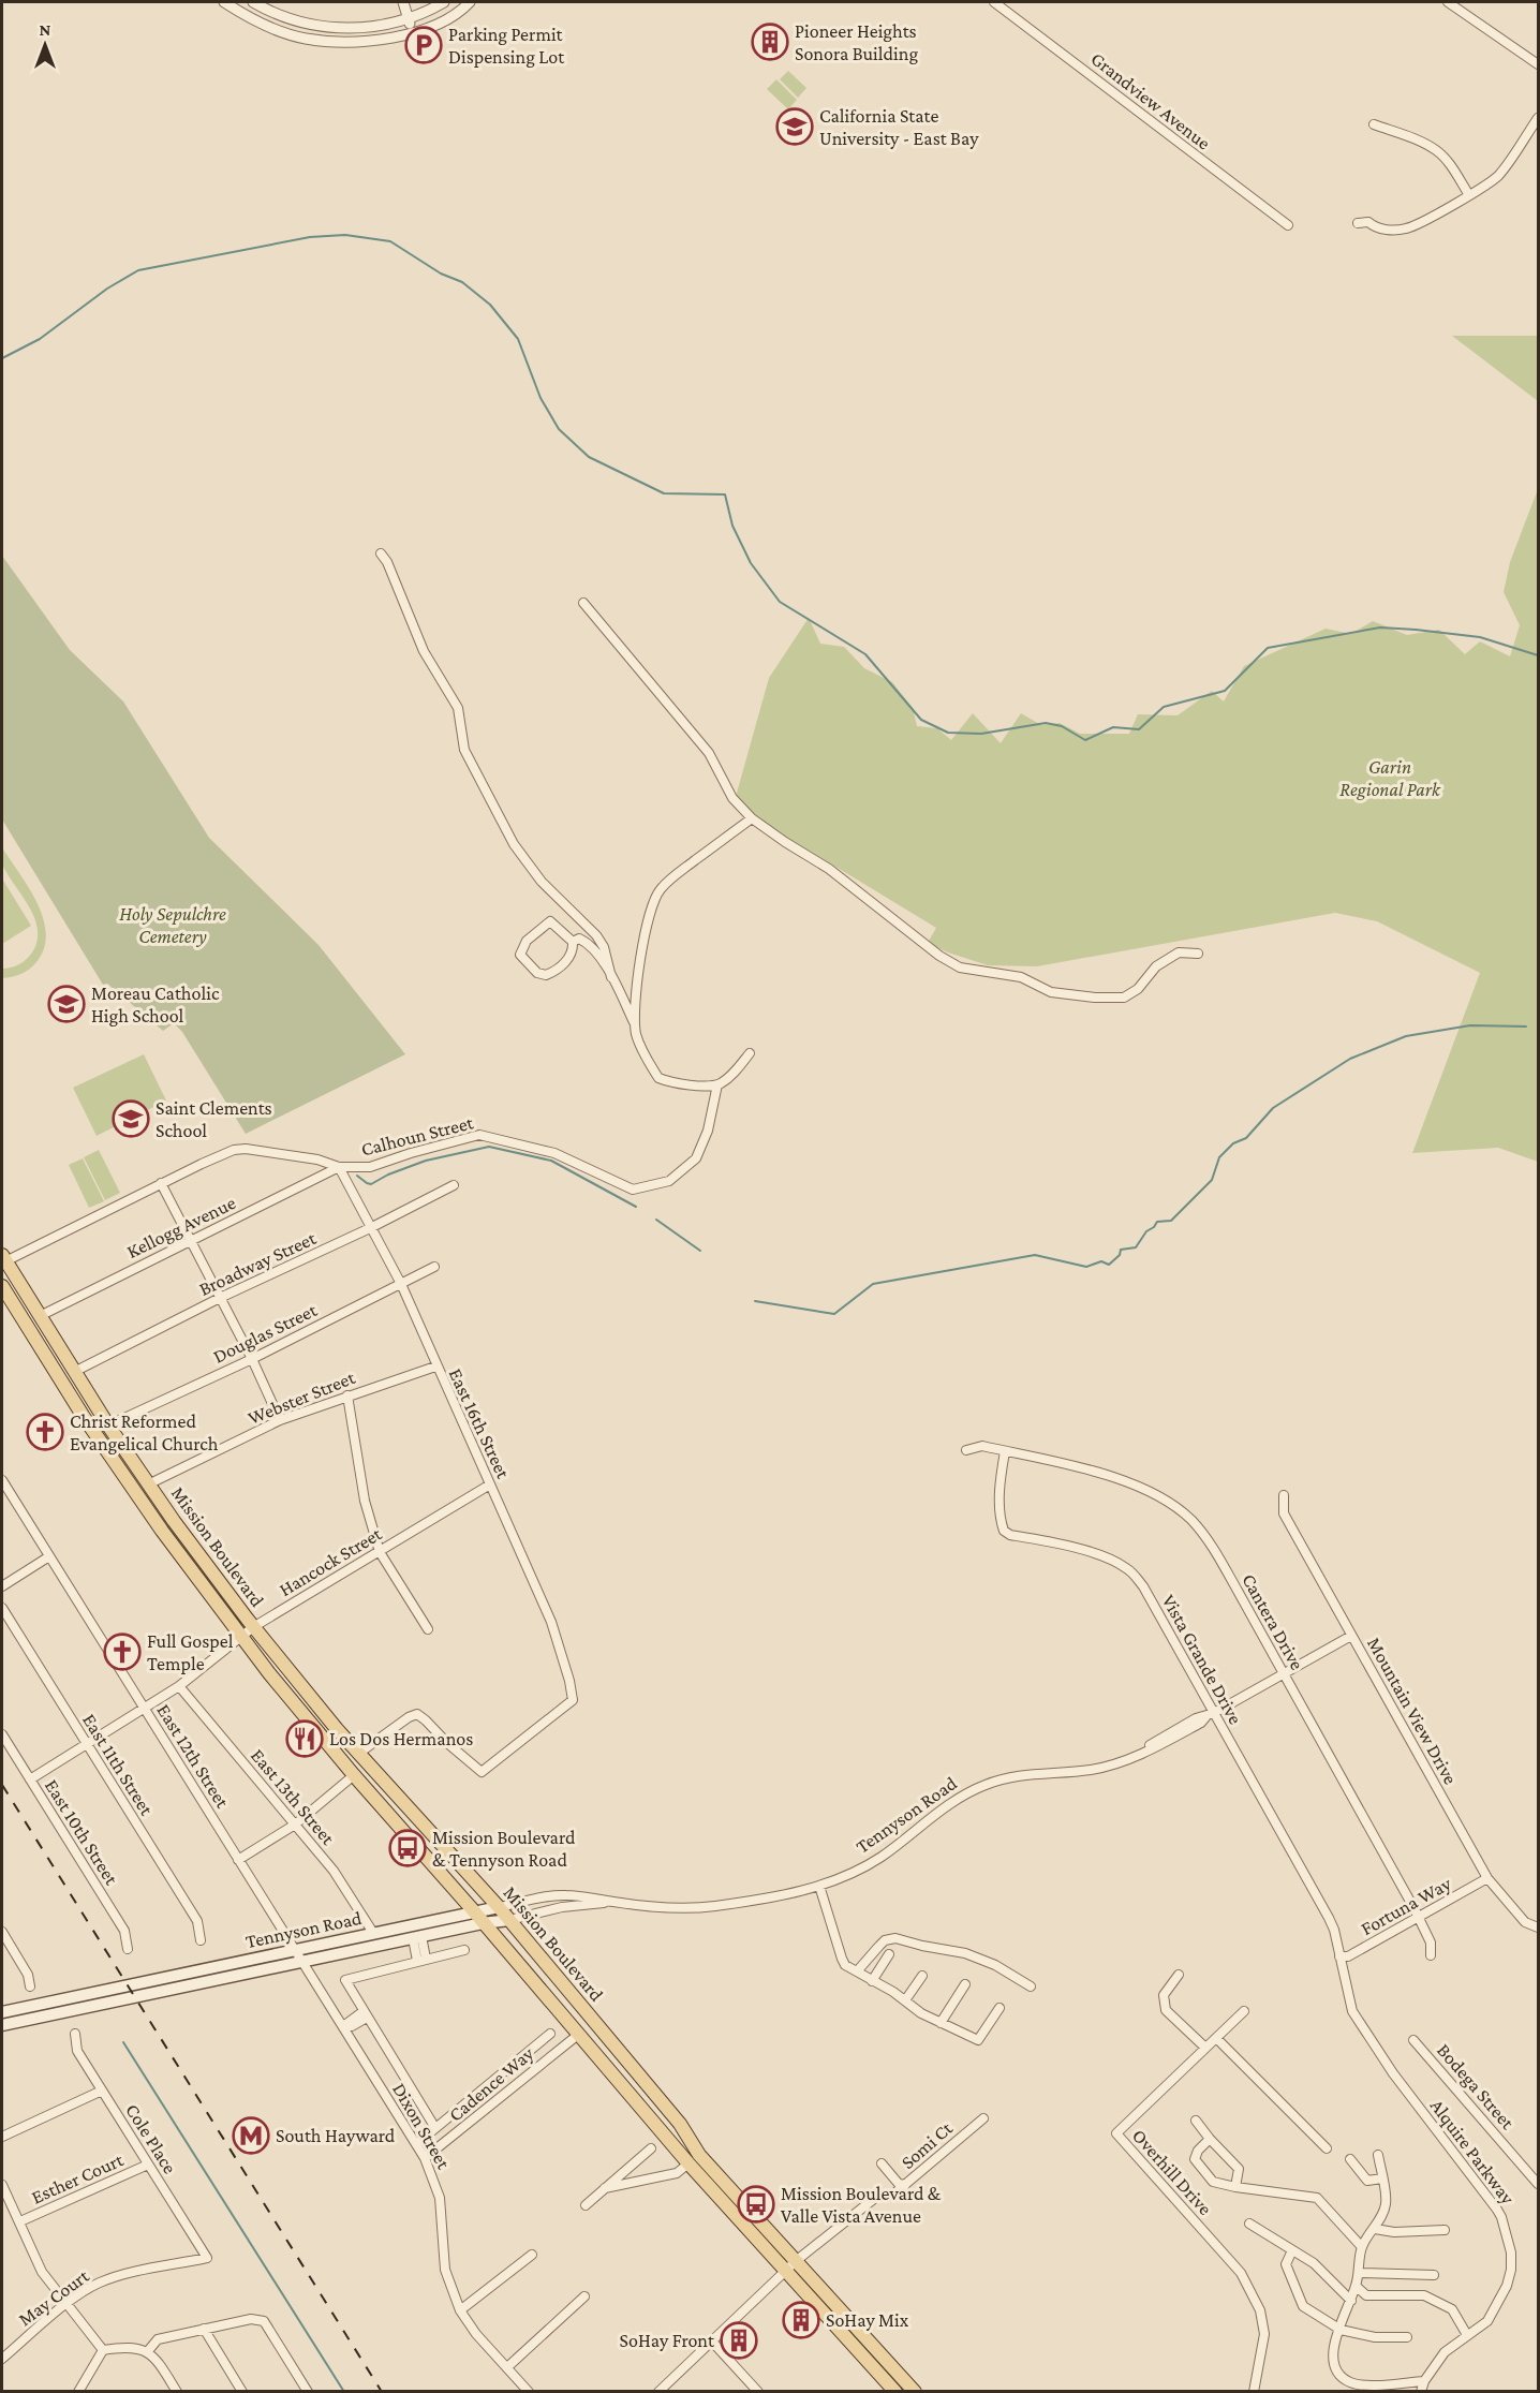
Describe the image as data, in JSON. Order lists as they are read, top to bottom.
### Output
{
  "streets": {
    "main road": ["Mission Boulevard", "Tennyson Road"],
    "street": [
      "Grandview Avenue",
      "Calhoun Street",
      "Kellogg Avenue",
      "Broadway Street",
      "Douglas Street",
      "Webster Street",
      "East 16th Street",
      "Hancock Street",
      "Cantera Drive",
      "Vista Grande Drive",
      "Mountain View Drive",
      "East 12th Street",
      "East 11th Street",
      "East 13th Street",
      "East 10th Street",
      "Fortuna Way",
      "Cadence Way",
      "Bodega Street",
      "Dixon Street",
      "Cole Place",
      "Somi Ct",
      "Alquire Parkway",
      "Overhill Drive",
      "Esther Court",
      "May Court"
    ]
  },
  "crossings": [
    ["Calhoun Street", "Kellogg Avenue"],
    ["Calhoun Street", "East 16th Street"],
    ["Calhoun Street", "Mission Boulevard"],
    ["Kellogg Avenue", "East 16th Street"],
    ["Kellogg Avenue", "Mission Boulevard"],
    ["Broadway Street", "East 16th Street"],
    ["Broadway Street", "Mission Boulevard"],
    ["Douglas Street", "East 16th Street"],
    ["Douglas Street", "Mission Boulevard"],
    ["Webster Street", "East 16th Street"],
    ["Webster Street", "Mission Boulevard"],
    ["East 16th Street", "Mission Boulevard"],
    ["East 16th Street", "Hancock Street"],
    ["Mission Boulevard", "Hancock Street"],
    ["Mission Boulevard", "Tennyson Road"],
    ["Mission Boulevard", "Cadence Way"],
    ["Mission Boulevard", "Somi Ct"],
    ["Hancock Street", "East 12th Street"],
    ["Hancock Street", "East 11th Street"],
    ["Hancock Street", "East 13th Street"],
    ["Hancock Street", "East 10th Street"],
    ["Cantera Drive", "Vista Grande Drive"],
    ["Cantera Drive", "Tennyson Road"],
    ["Cantera Drive", "Fortuna Way"],
    ["Vista Grande Drive", "Tennyson Road"],
    ["Vista Grande Drive", "Fortuna Way"],
    ["Vista Grande Drive", "Alquire Parkway"],
    ["Mountain View Drive", "Tennyson Road"],
    ["Mountain View Drive", "Fortuna Way"],
    ["East 12th Street", "Tennyson Road"],
    ["East 12th Street", "Dixon Street"],
    ["East 13th Street", "Tennyson Road"],
    ["Tennyson Road", "Dixon Street"],
    ["Fortuna Way", "Alquire Parkway"],
    ["Cadence Way", "Dixon Street"],
    ["Cole Place", "Esther Court"],
    ["Cole Place", "May Court"]
  ],
  "parks": ["Garin Regional Park", "Holy Sepulchre Cemetery"],
  "places": {
    "building": ["Pioneer Heights Sonora Building", "SoHay Mix", "SoHay Front"],
    "parking": ["Parking Permit Dispensing Lot"],
    "school or university": ["California State University - East Bay", "Moreau Catholic High School", "Saint Clements School"],
    "church": ["Christ Reformed Evangelical Church", "Full Gospel Temple"],
    "restaurant": ["Los Dos Hermanos"],
    "bus stop": ["Mission Boulevard & Tennyson Road", "Mission Boulevard & Valle Vista Avenue"],
    "metro station": ["South Hayward"]
  },
  "north": "top"
}
